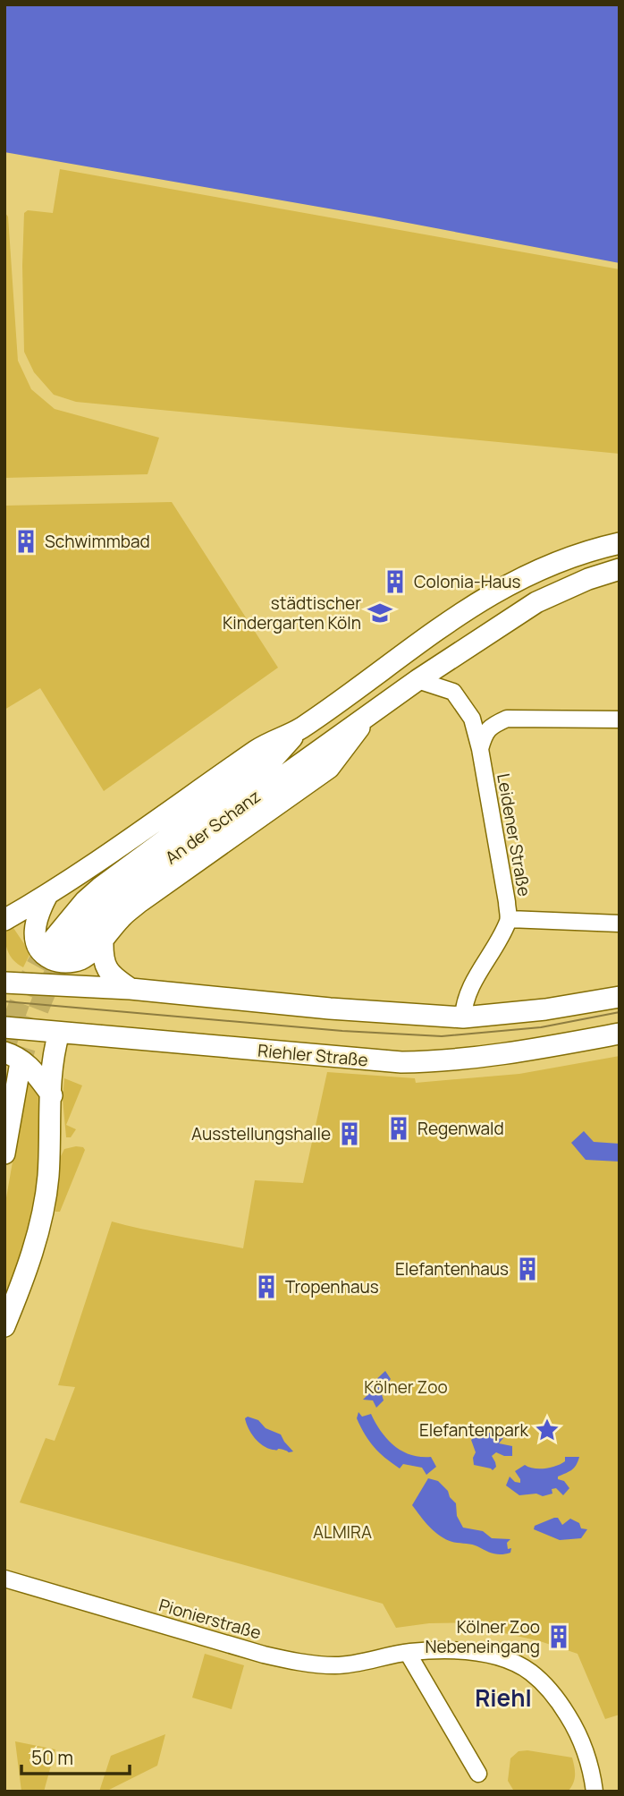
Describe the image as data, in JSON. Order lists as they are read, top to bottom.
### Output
{
  "streets": {
    "main road": ["An der Schanz", "Riehler Straße"],
    "street": ["Leidener Straße", "Pionierstraße"]
  },
  "crossings": [
    ["An der Schanz", "Leidener Straße"]
  ],
  "districts": ["Riehl"],
  "parks": ["Kölner Zoo", "ALMIRA"],
  "places": {
    "building": [
      "Schwimmbad",
      "Colonia-Haus",
      "Regenwald",
      "Ausstellungshalle",
      "Elefantenhaus",
      "Tropenhaus",
      "Kölner Zoo Nebeneingang"
    ],
    "school or university": ["städtischer Kindergarten Köln"],
    "place": ["Elefantenpark"]
  },
  "scale_bar": "50 m"
}
